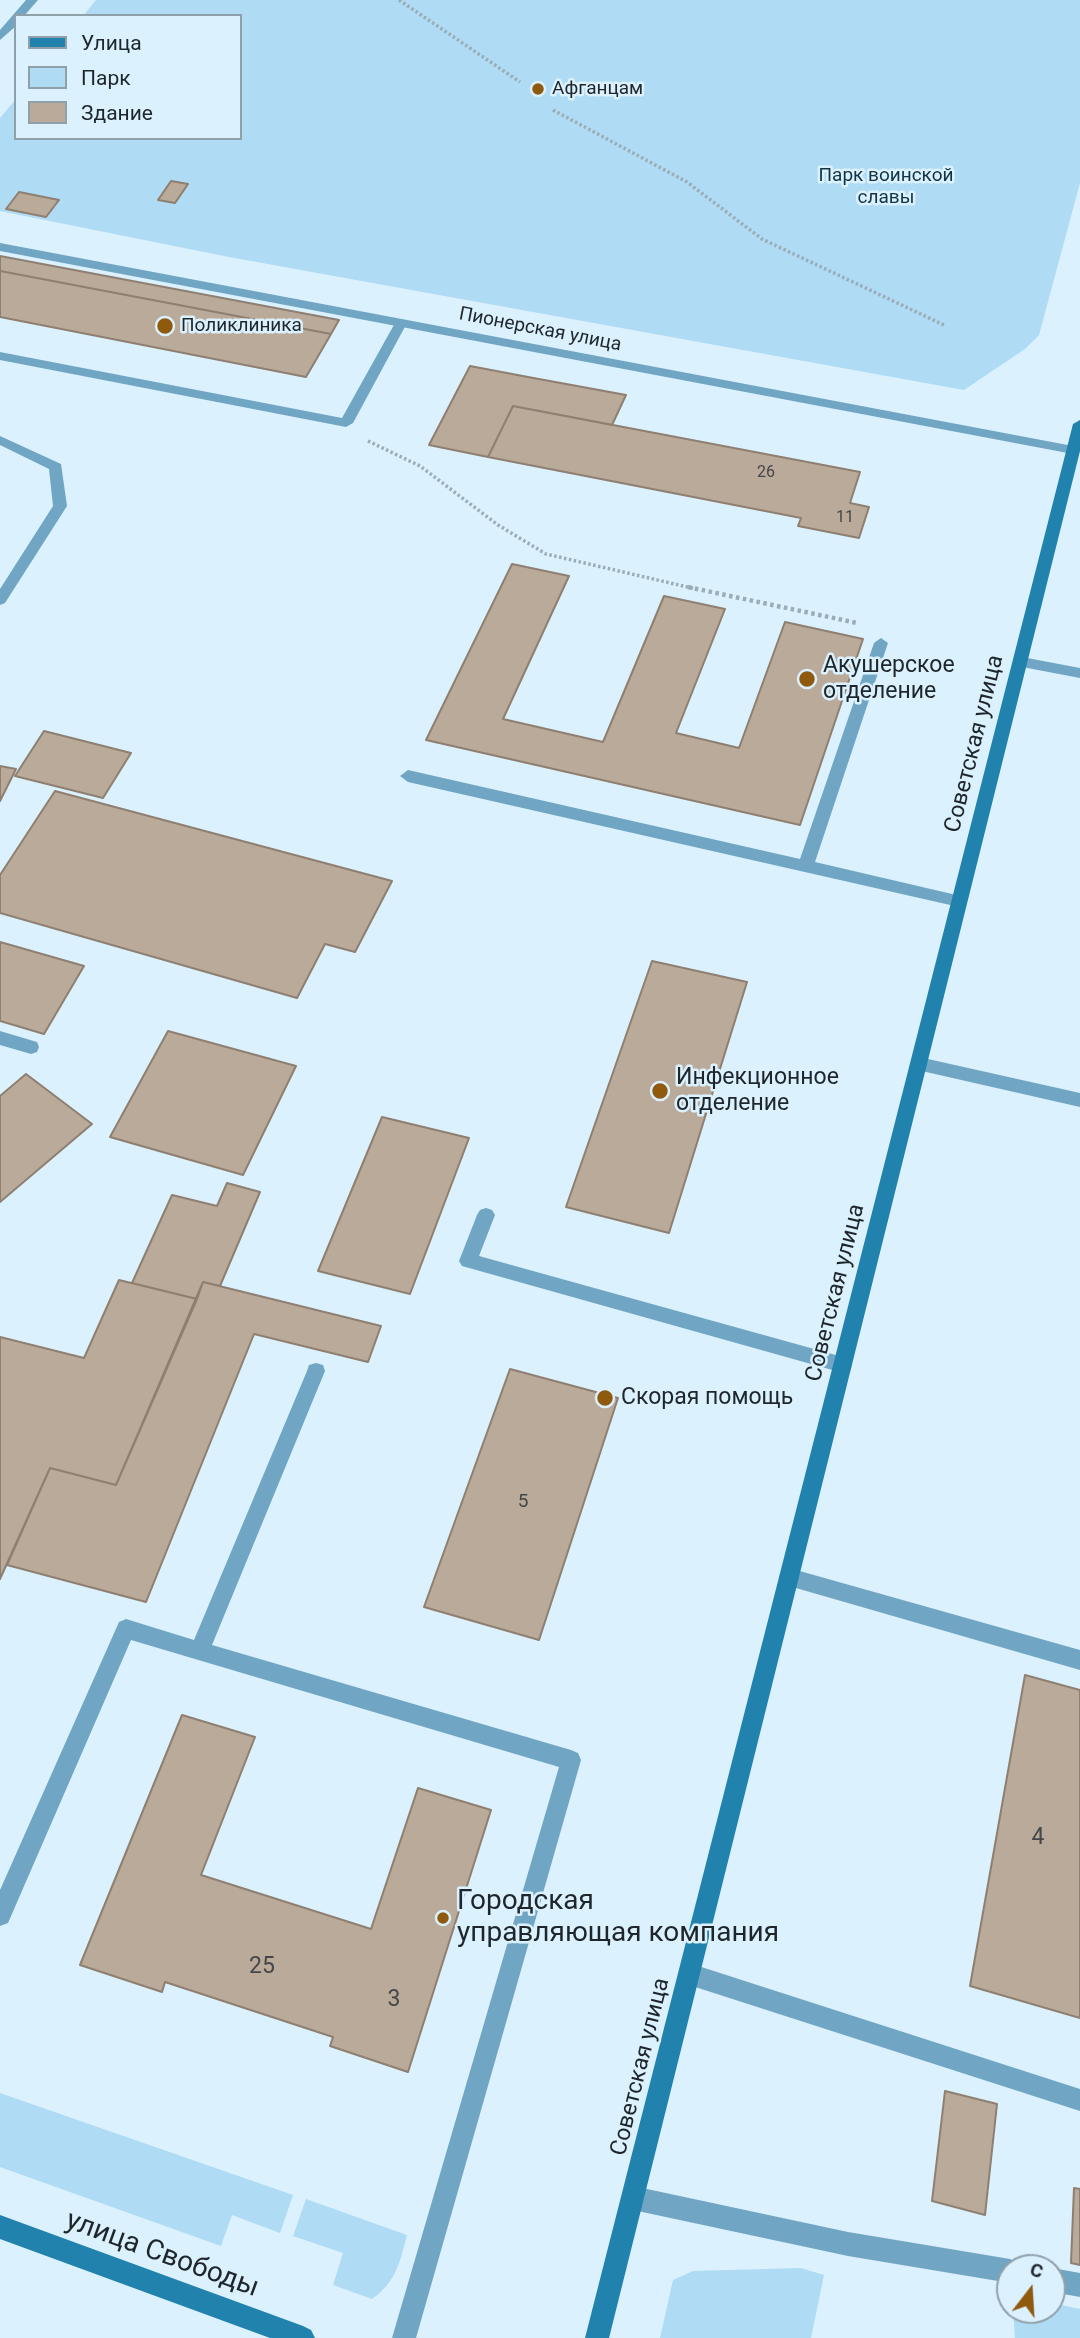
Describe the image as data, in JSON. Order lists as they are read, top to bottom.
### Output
{
  "streets": {
    "main road": ["Советская улица", "улица Свободы"],
    "street": ["Пионерская улица"]
  },
  "crossings": [
    ["Пионерская улица", "Советская улица"]
  ],
  "parks": ["Парк воинской славы"],
  "places": [
    "Афганцам",
    "Поликлиника",
    "Акушерское отделение",
    "Инфекционное отделение",
    "Скорая помощь",
    "Городская управляющая компания"
  ],
  "house_numbers": [
    "26",
    "11",
    "5",
    "4",
    "25",
    "3"
  ],
  "legend": ["Улица", "Парк", "Здание"],
  "north": "top"
}
